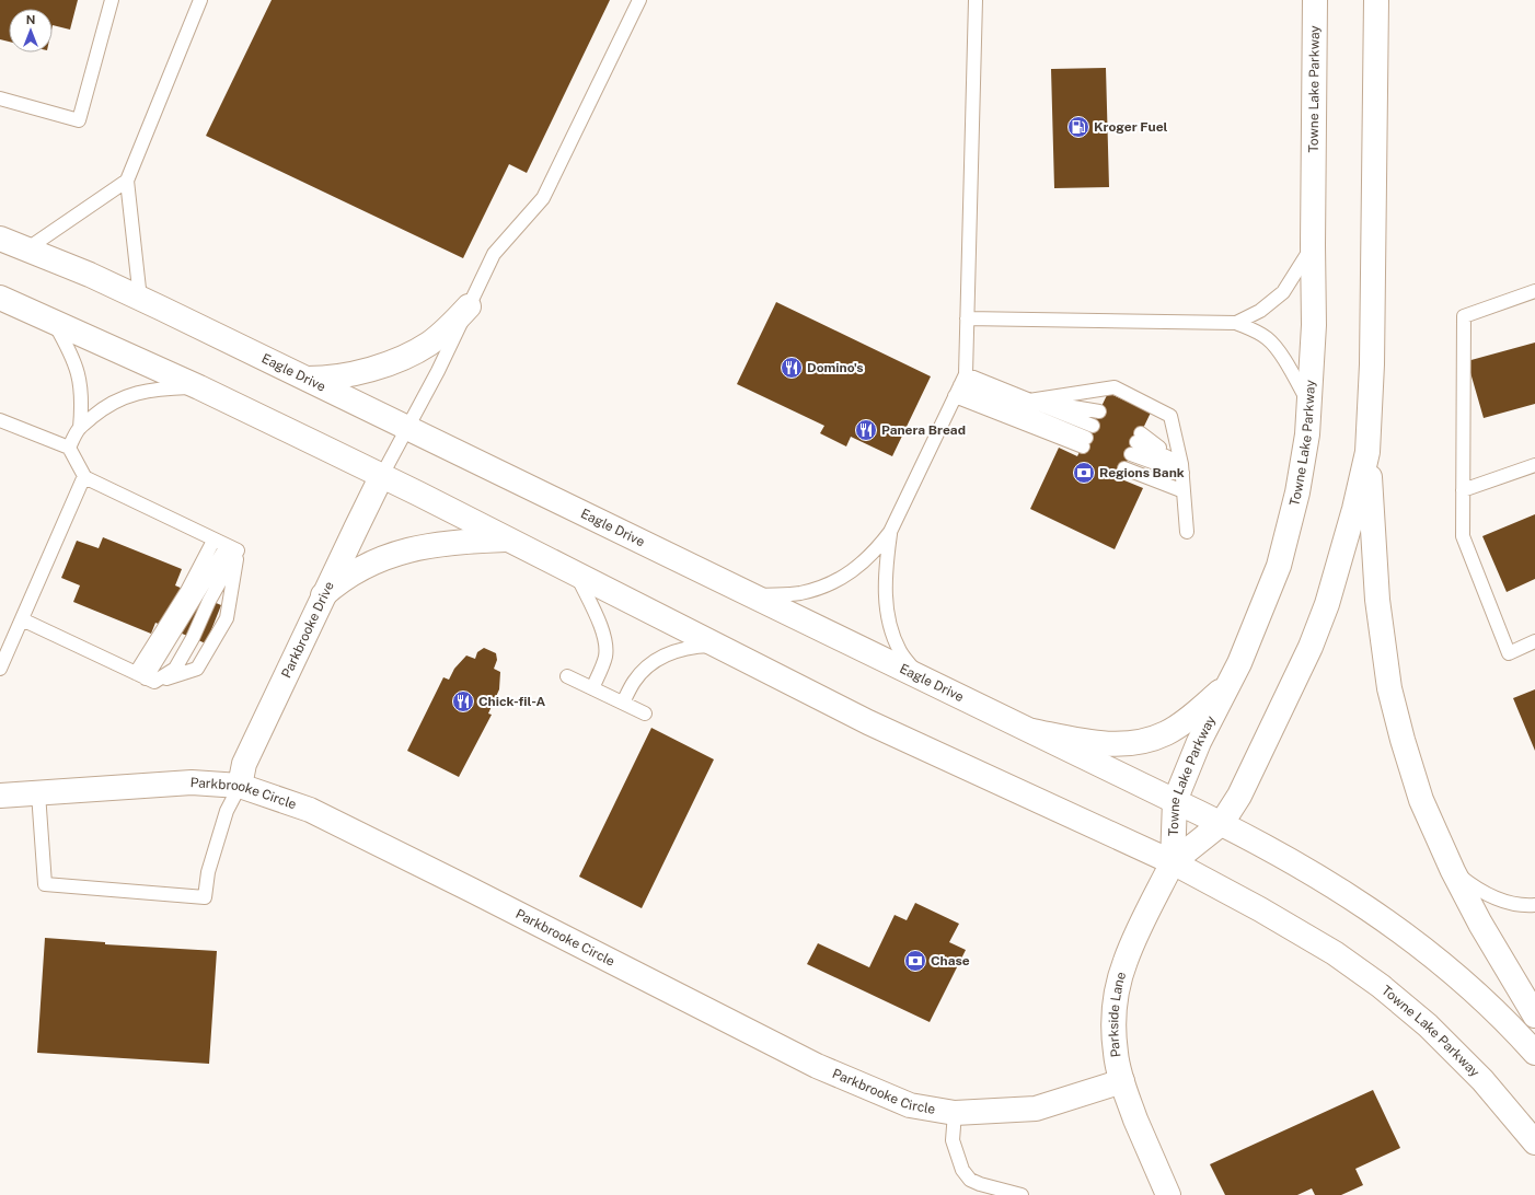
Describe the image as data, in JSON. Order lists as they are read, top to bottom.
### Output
{
  "streets": {
    "street": [
      "Towne Lake Parkway",
      "Eagle Drive",
      "Parkbrooke Drive",
      "Parkbrooke Circle",
      "Parkside Lane"
    ]
  },
  "crossings": [
    ["Towne Lake Parkway", "Eagle Drive"],
    ["Towne Lake Parkway", "Parkside Lane"],
    ["Parkbrooke Drive", "Parkbrooke Circle"],
    ["Parkbrooke Circle", "Parkside Lane"]
  ],
  "places": {
    "fuel station": ["Kroger Fuel"],
    "restaurant": ["Domino's", "Panera Bread", "Chick-fil-A"],
    "bank": ["Regions Bank", "Chase"]
  },
  "north": "top"
}
